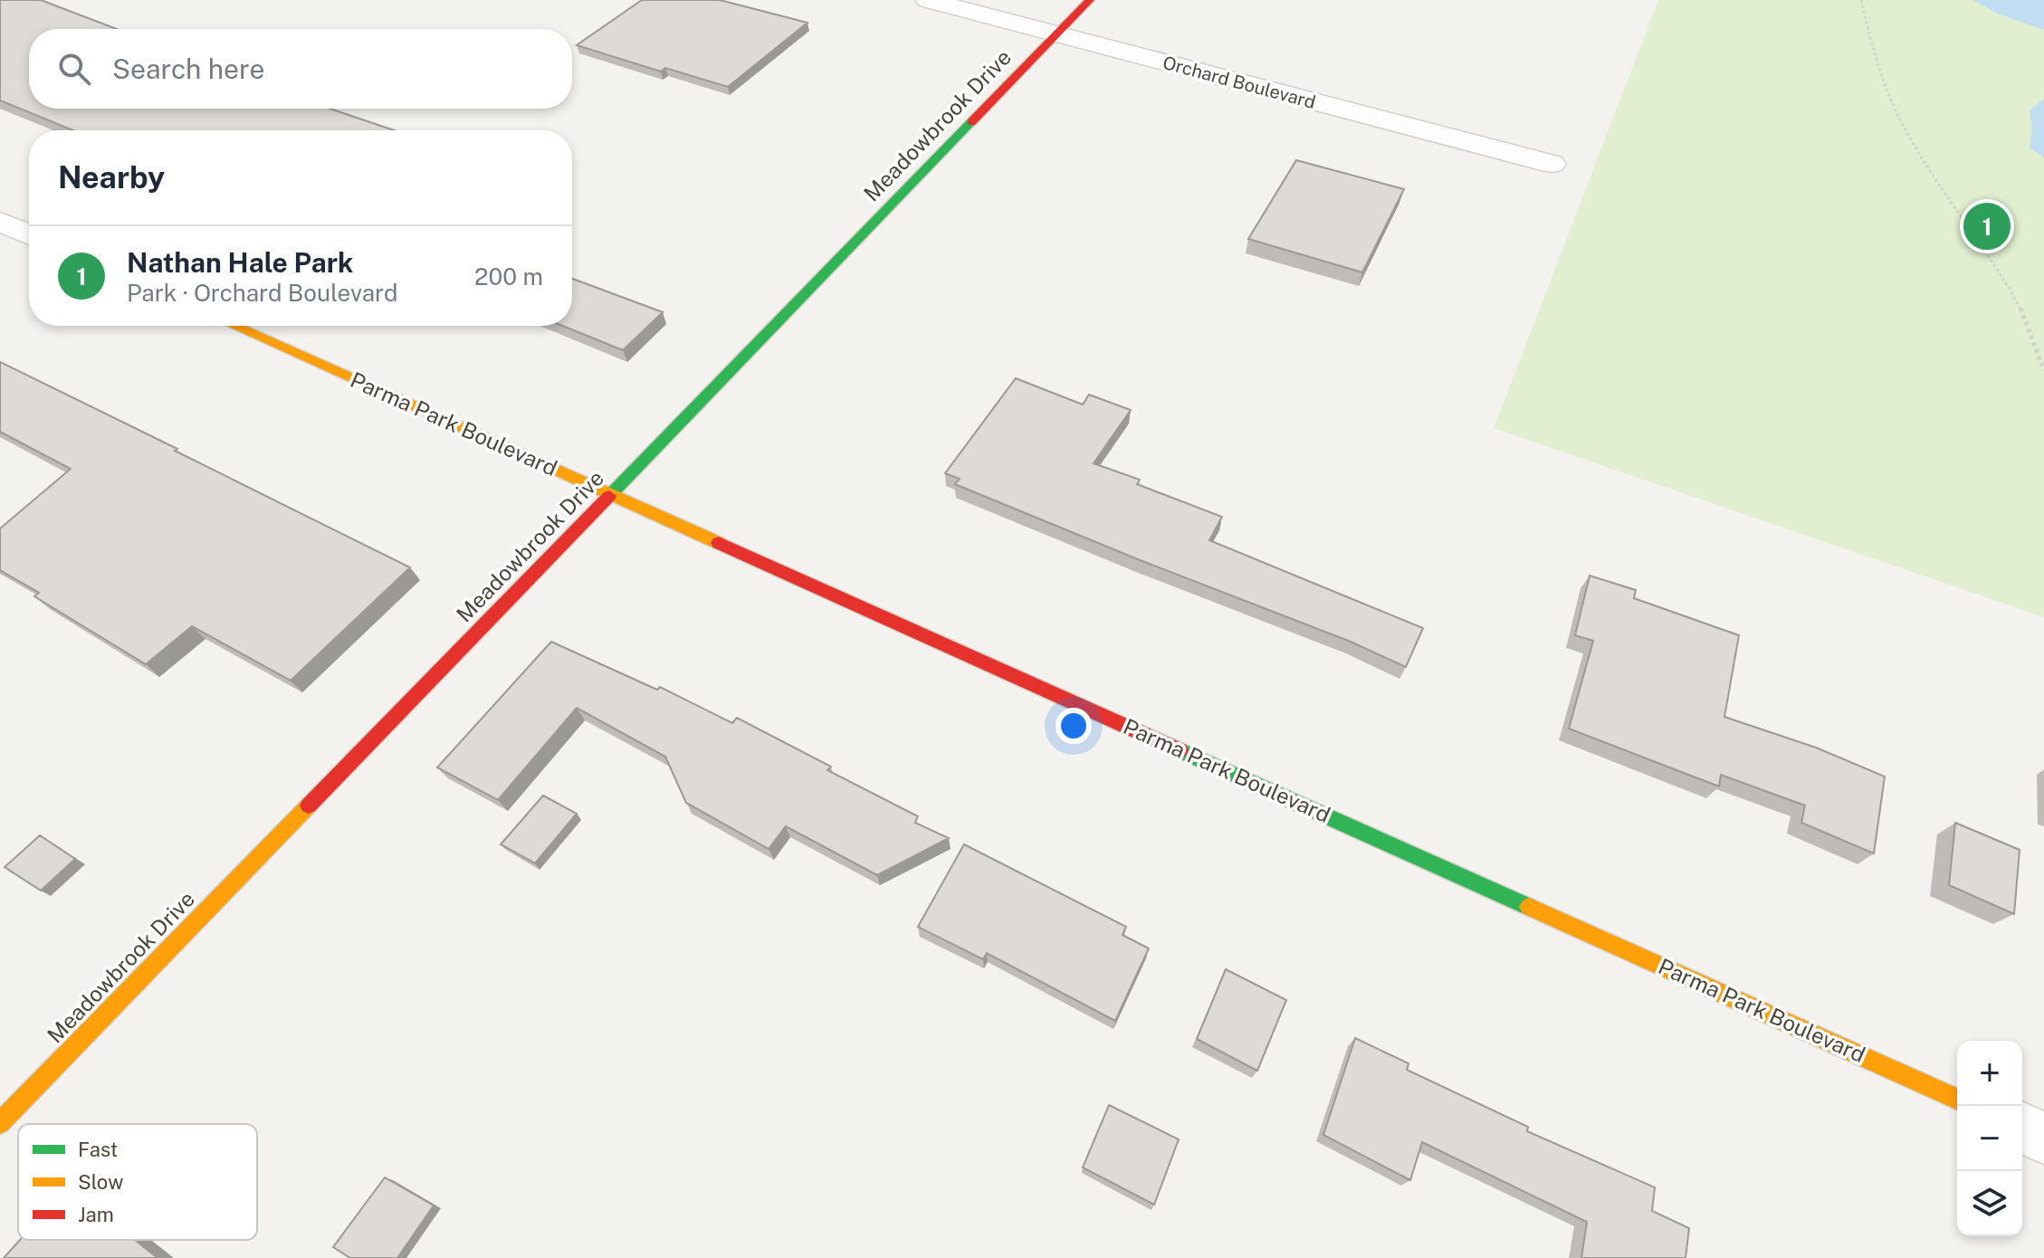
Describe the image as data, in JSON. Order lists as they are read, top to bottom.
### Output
{
  "streets": {
    "street": ["Orchard Boulevard", "Meadowbrook Drive", "Parma Park Boulevard"]
  },
  "crossings": [
    ["Orchard Boulevard", "Meadowbrook Drive"],
    ["Meadowbrook Drive", "Parma Park Boulevard"]
  ],
  "legend": ["Fast", "Slow", "Jam"],
  "page": {
    "search": "Search here",
    "heading": "Nearby",
    "pins": "1",
    "list": [
      {
        "mark": "1",
        "name": "Nathan Hale Park",
        "note": "Park · Orchard Boulevard",
        "value": "200 m"
      }
    ],
    "map_buttons": ["+", "−"]
  }
}
